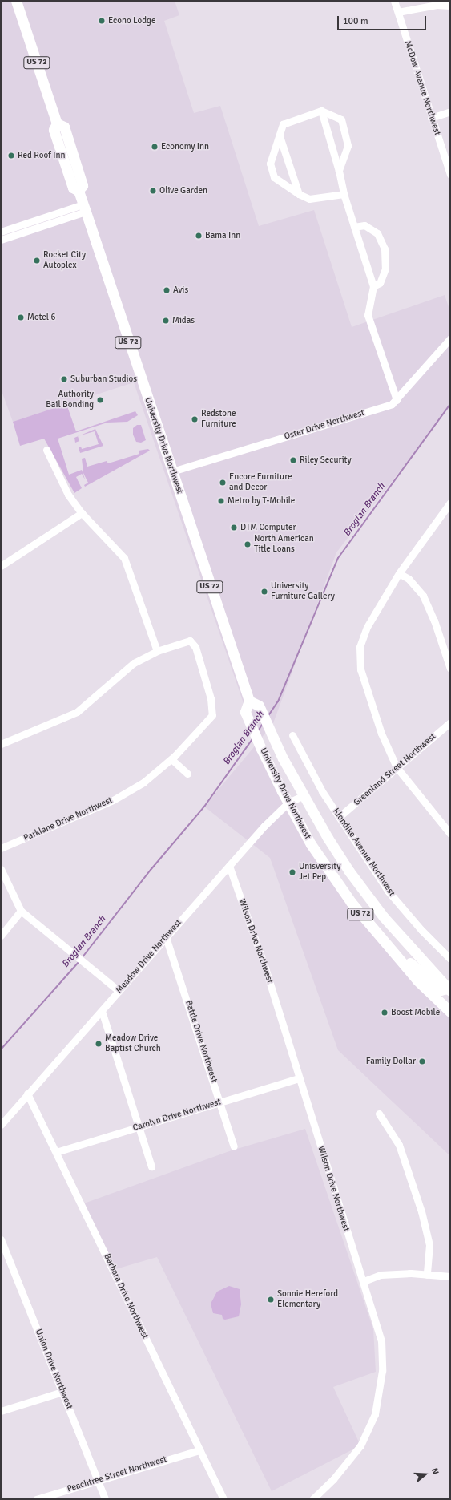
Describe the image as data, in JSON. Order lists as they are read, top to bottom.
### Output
{
  "streets": {
    "highway": ["US 72", "University Drive Northwest"],
    "street": [
      "McDow Avenue Northwest",
      "Oster Drive Northwest",
      "Greenland Street Northwest",
      "Parklane Drive Northwest",
      "Klondike Avenue Northwest",
      "Wilson Drive Northwest",
      "Meadow Drive Northwest",
      "Battle Drive Northwest",
      "Carolyn Drive Northwest",
      "Barbara Drive Northwest",
      "Union Drive Northwest",
      "Peachtree Street Northwest"
    ]
  },
  "crossings": [
    ["Oster Drive Northwest", "University Drive Northwest"],
    ["University Drive Northwest", "Meadow Drive Northwest"],
    ["Greenland Street Northwest", "Klondike Avenue Northwest"],
    ["Wilson Drive Northwest", "Meadow Drive Northwest"],
    ["Wilson Drive Northwest", "Carolyn Drive Northwest"],
    ["Meadow Drive Northwest", "Battle Drive Northwest"],
    ["Meadow Drive Northwest", "Barbara Drive Northwest"],
    ["Battle Drive Northwest", "Carolyn Drive Northwest"],
    ["Carolyn Drive Northwest", "Barbara Drive Northwest"],
    ["Barbara Drive Northwest", "Peachtree Street Northwest"],
    ["Union Drive Northwest", "Peachtree Street Northwest"]
  ],
  "water": ["Broglan Branch"],
  "places": [
    "Econo Lodge",
    "Economy Inn",
    "Red Roof Inn",
    "Olive Garden",
    "Bama Inn",
    "Rocket City Autoplex",
    "Avis",
    "Motel 6",
    "Midas",
    "Suburban Studios",
    "Authority Bail Bonding",
    "Redstone Furniture",
    "Riley Security",
    "Encore Furniture and Decor",
    "Metro by T-Mobile",
    "DTM Computer",
    "North American Title Loans",
    "University Furniture Gallery",
    "Unisversity Jet Pep",
    "Boost Mobile",
    "Meadow Drive Baptist Church",
    "Family Dollar",
    "Sonnie Hereford Elementary"
  ],
  "scale_bar": "100 m",
  "north": "right"
}
